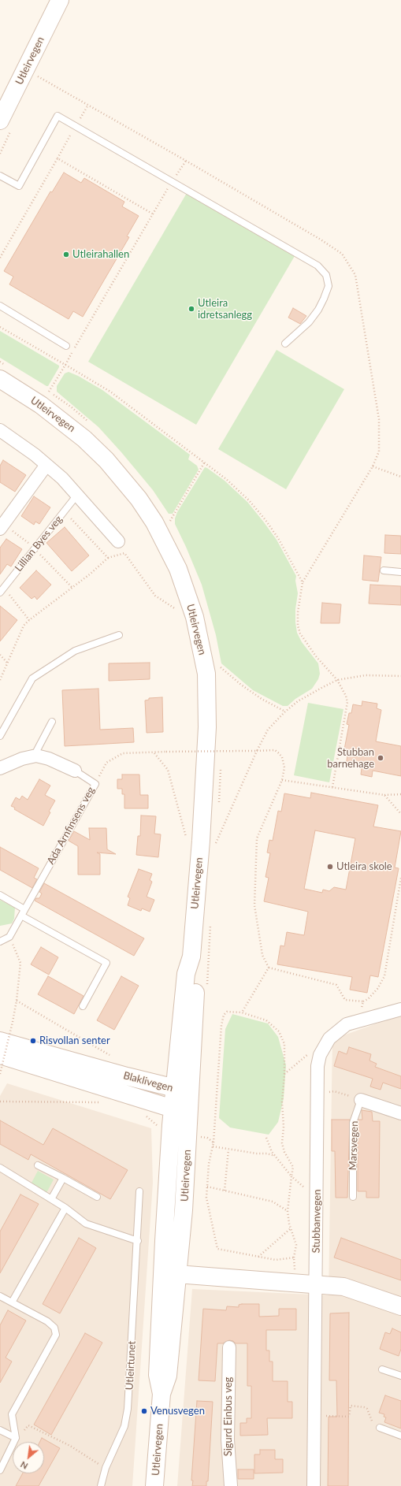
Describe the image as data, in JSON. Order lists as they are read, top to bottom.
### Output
{
  "streets": {
    "main road": ["Utleirvegen", "Blaklivegen"],
    "street": ["Ada Arnfinsens veg", "Stubbanvegen", "Sigurd Einbus veg"],
    "lane": ["Lillian Byes veg", "Marsvegen", "Utleirtunet"]
  },
  "crossings": [
    ["Utleirvegen", "Blaklivegen"]
  ],
  "places": [
    "Utleirahallen",
    "Utleira idretsanlegg",
    "Stubban barnehage",
    "Utleira skole",
    "Risvollan senter",
    "Venusvegen"
  ],
  "north": "bottom left"
}
